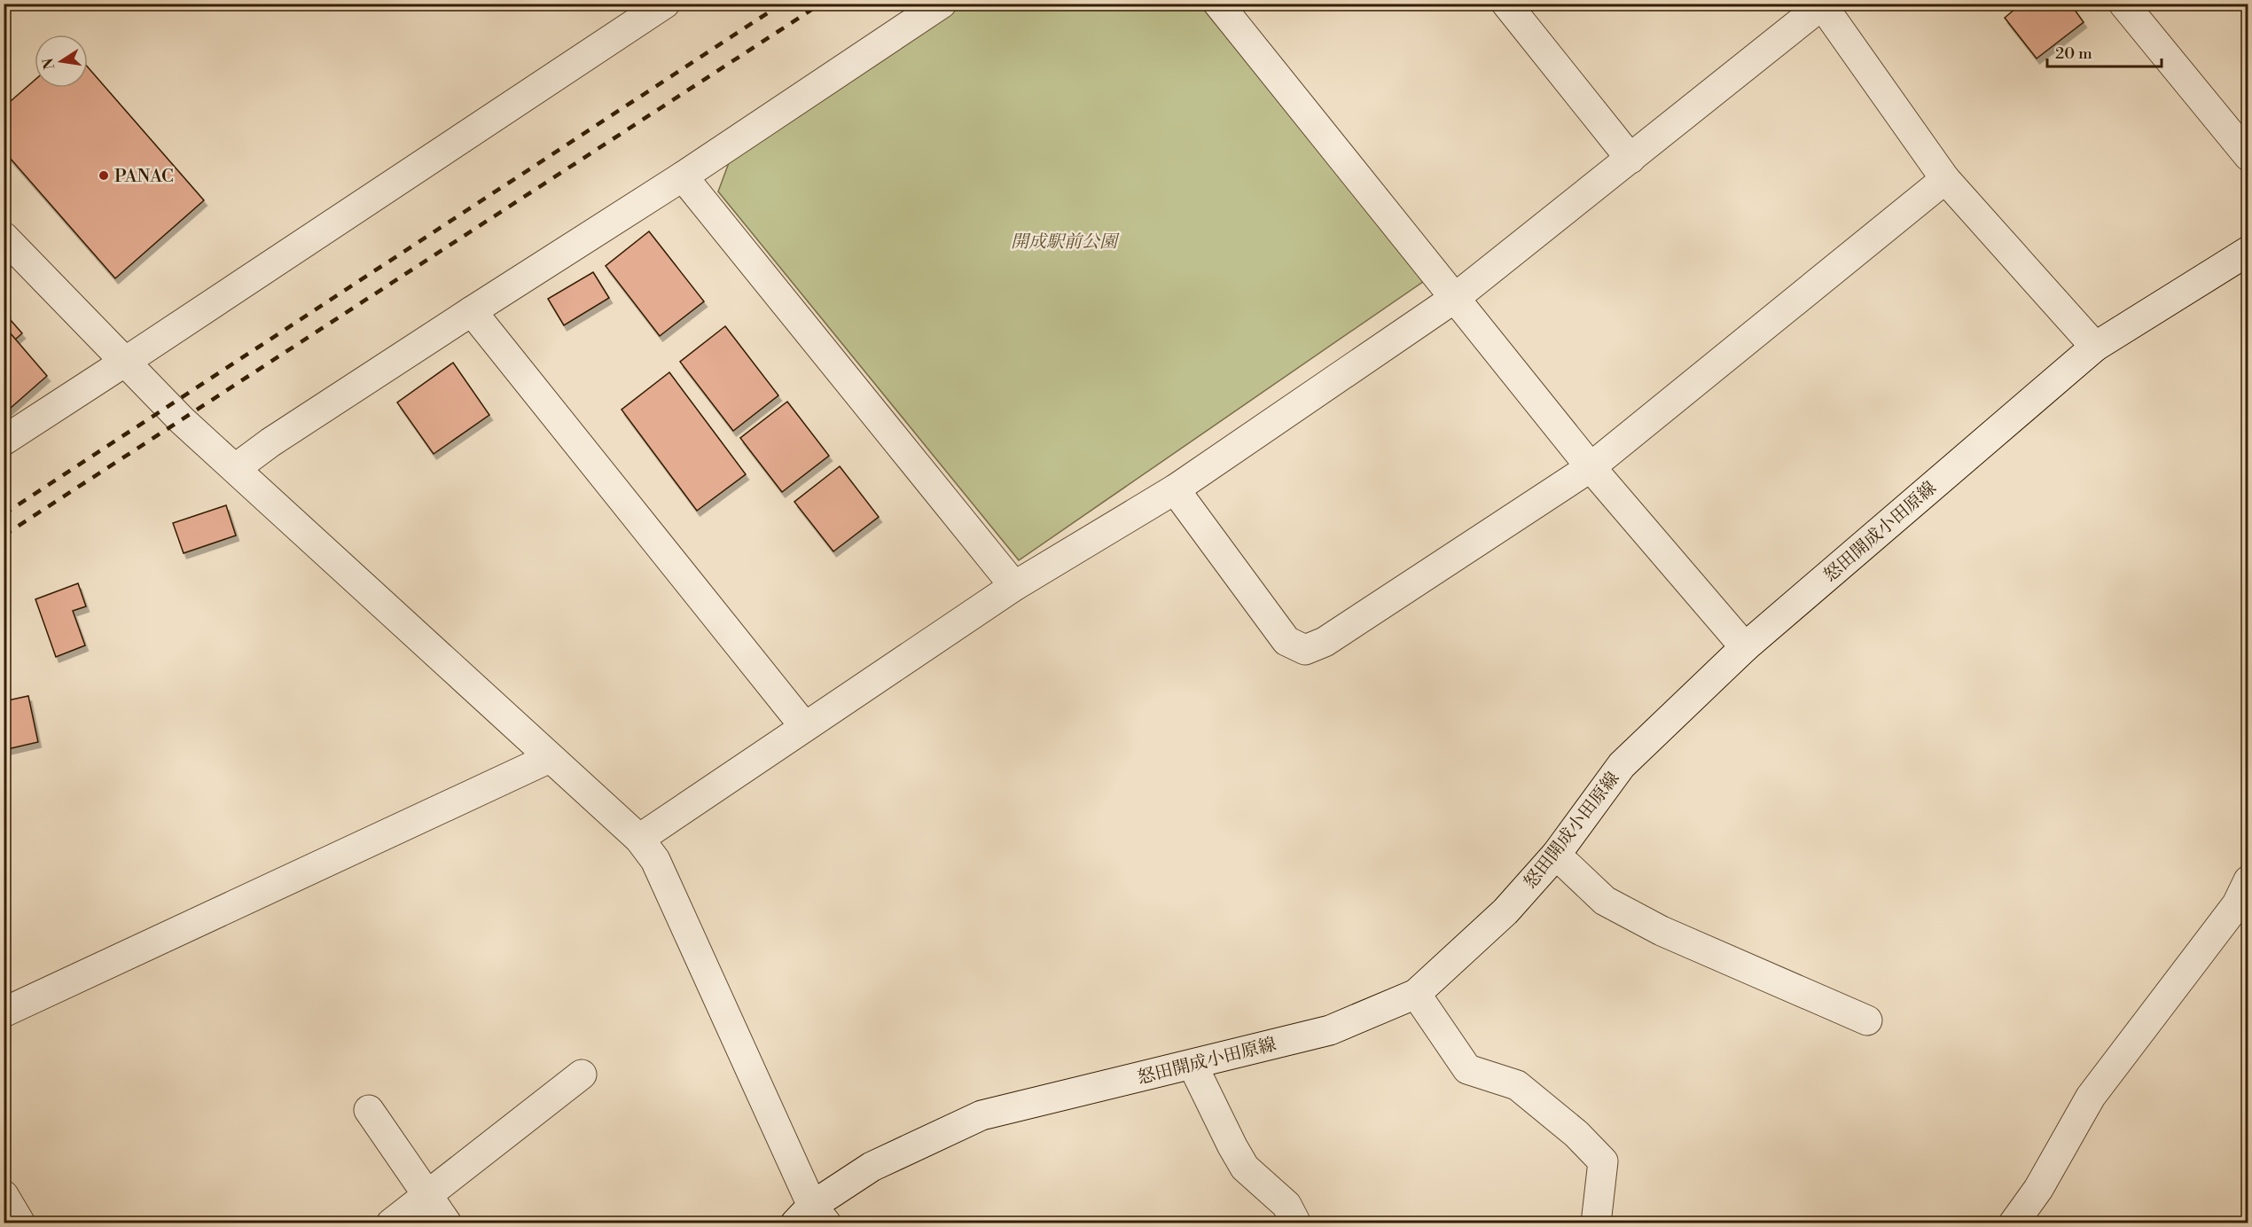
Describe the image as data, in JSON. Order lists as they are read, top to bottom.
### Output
{
  "streets": {
    "street": ["怒田開成小田原線"]
  },
  "parks": ["開成駅前公園"],
  "places": ["PANAC"],
  "scale_bar": "20 m",
  "north": "left"
}
